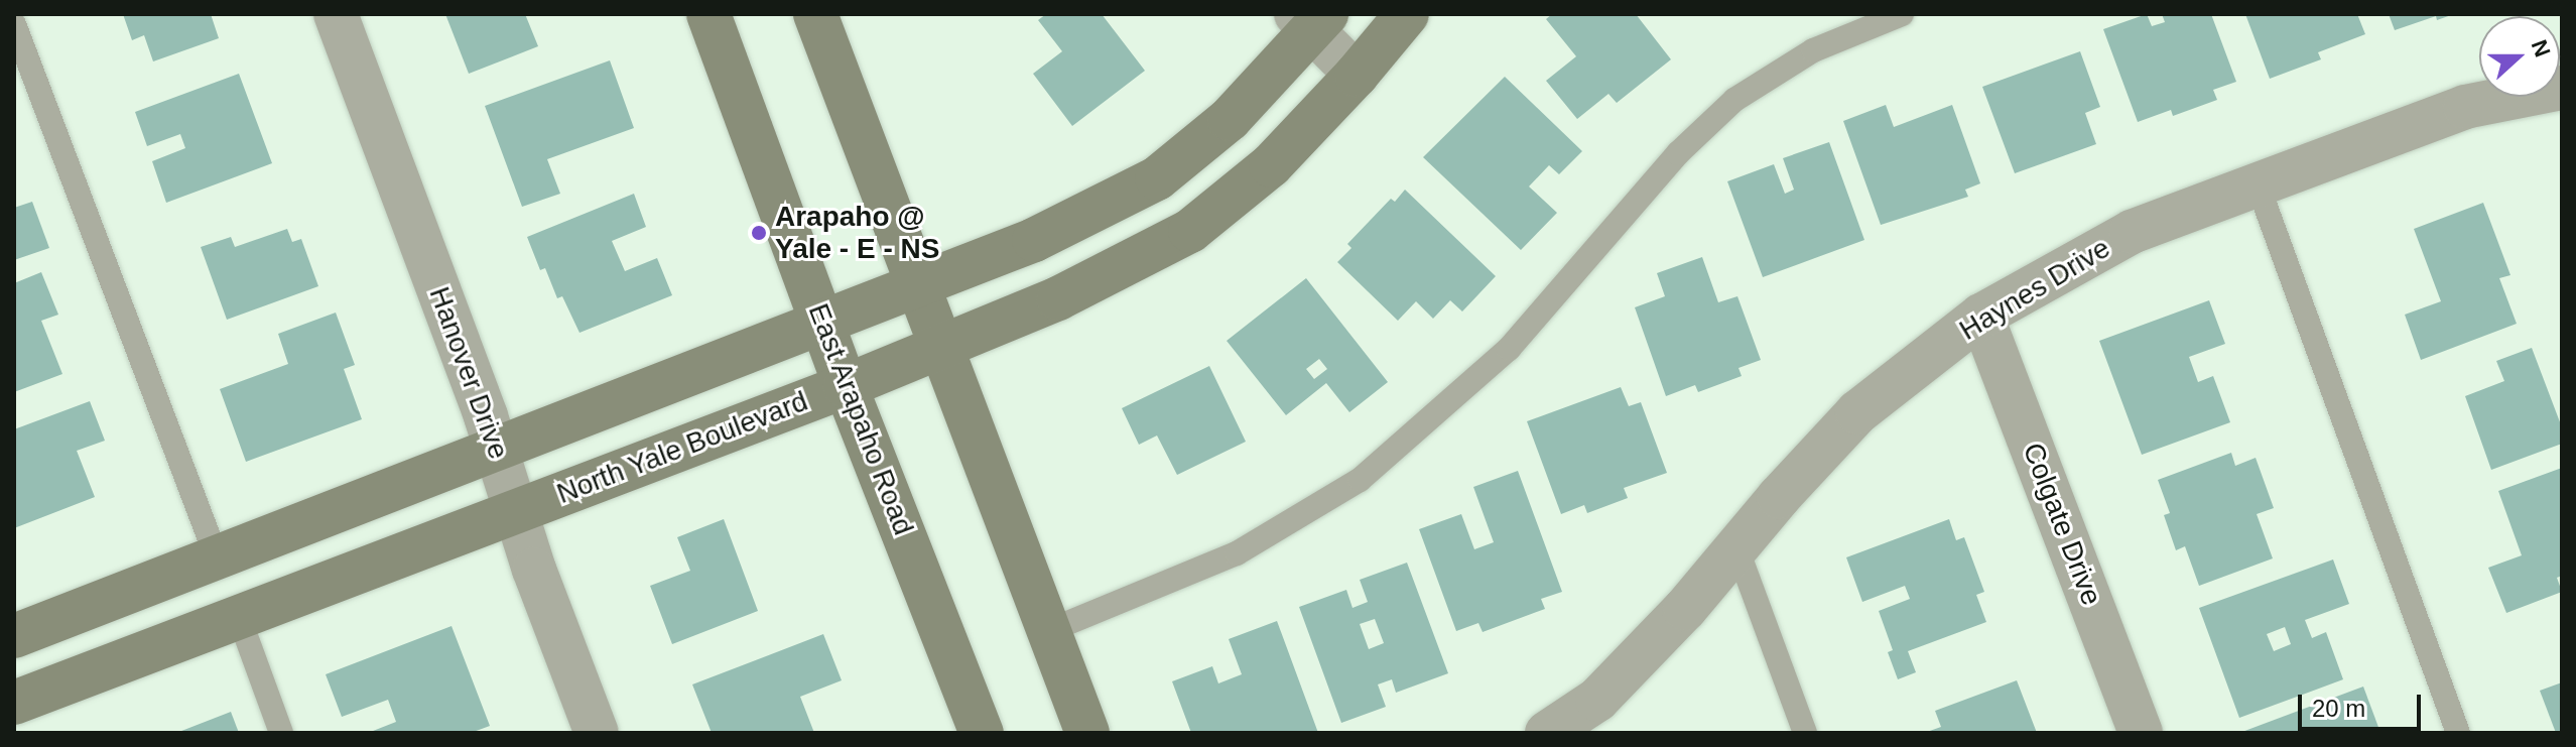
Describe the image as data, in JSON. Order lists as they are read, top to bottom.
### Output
{
  "streets": {
    "street": [
      "Haynes Drive",
      "Hanover Drive",
      "East Arapaho Road",
      "North Yale Boulevard",
      "Colgate Drive"
    ]
  },
  "crossings": [
    ["Haynes Drive", "Colgate Drive"],
    ["Hanover Drive", "North Yale Boulevard"],
    ["East Arapaho Road", "North Yale Boulevard"]
  ],
  "places": ["Arapaho @ Yale - E - NS"],
  "scale_bar": "20 m",
  "north": "right"
}
